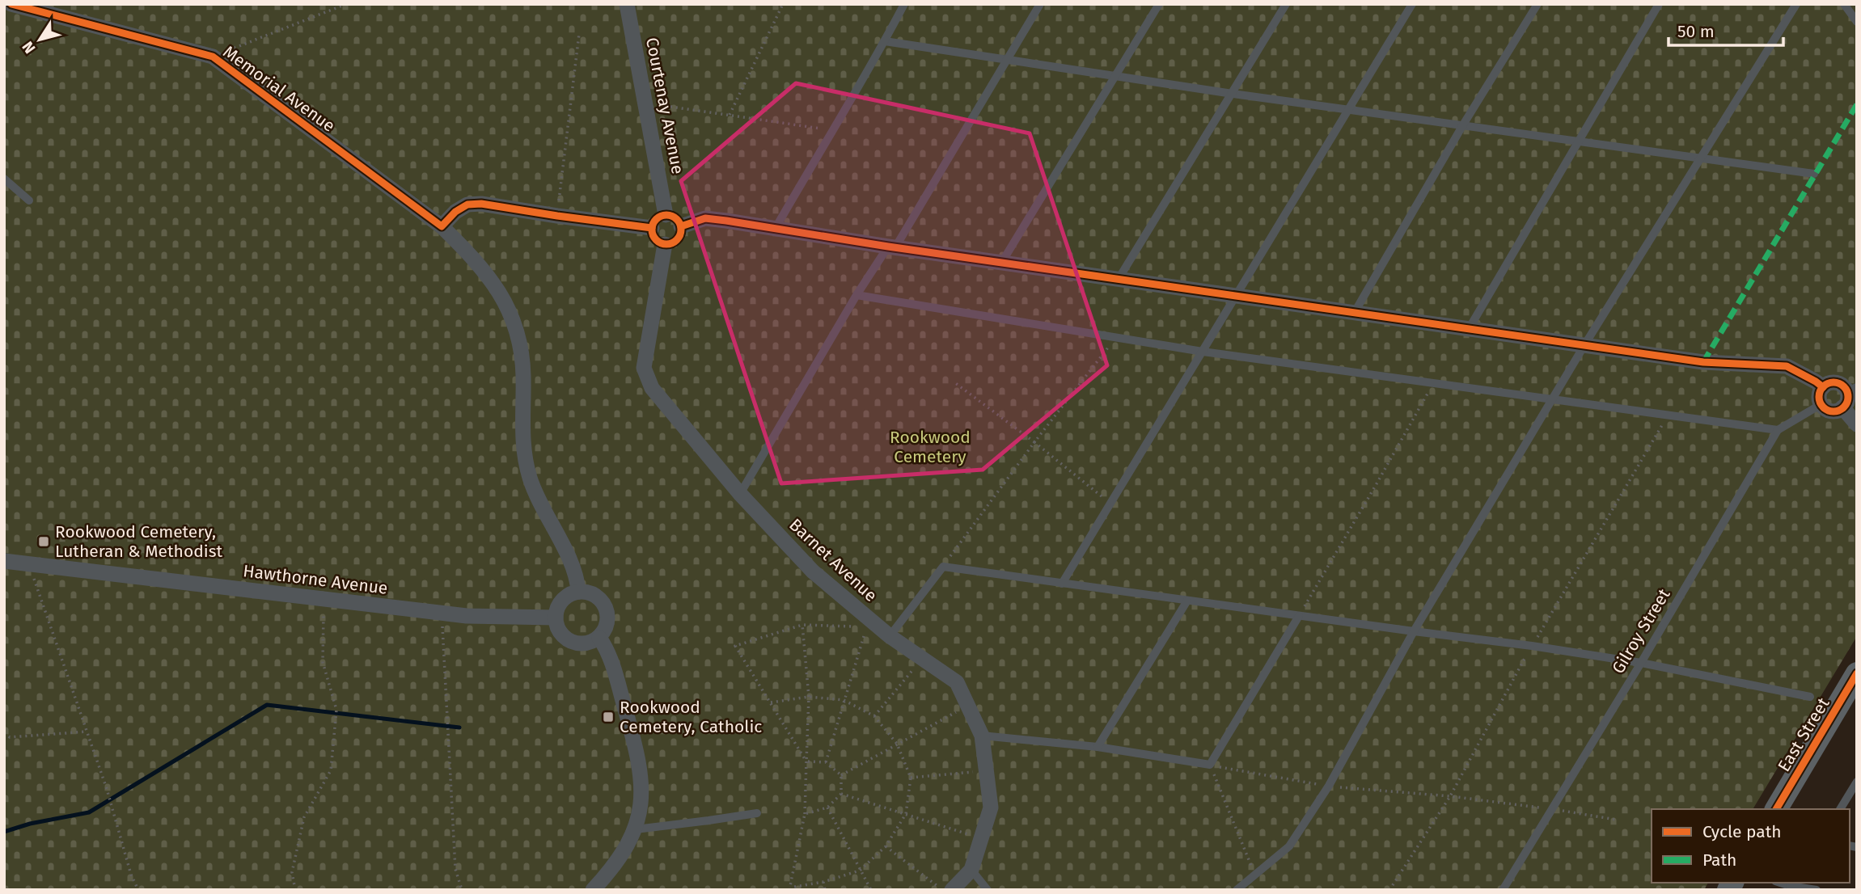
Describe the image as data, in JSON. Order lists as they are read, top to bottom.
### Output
{
  "streets": {
    "main road": ["East Street"],
    "street": [
      "Memorial Avenue",
      "Courtenay Avenue",
      "Barnet Avenue",
      "Hawthorne Avenue"
    ],
    "lane": ["Gilroy Street"]
  },
  "crossings": [
    ["Memorial Avenue", "Hawthorne Avenue"],
    ["Courtenay Avenue", "Barnet Avenue"]
  ],
  "parks": ["Rookwood Cemetery"],
  "places": {
    "transit": ["Rookwood Cemetery, Lutheran & Methodist", "Rookwood Cemetery, Catholic"]
  },
  "legend": ["Cycle path", "Path"],
  "scale_bar": "50 m",
  "north": "bottom left"
}
